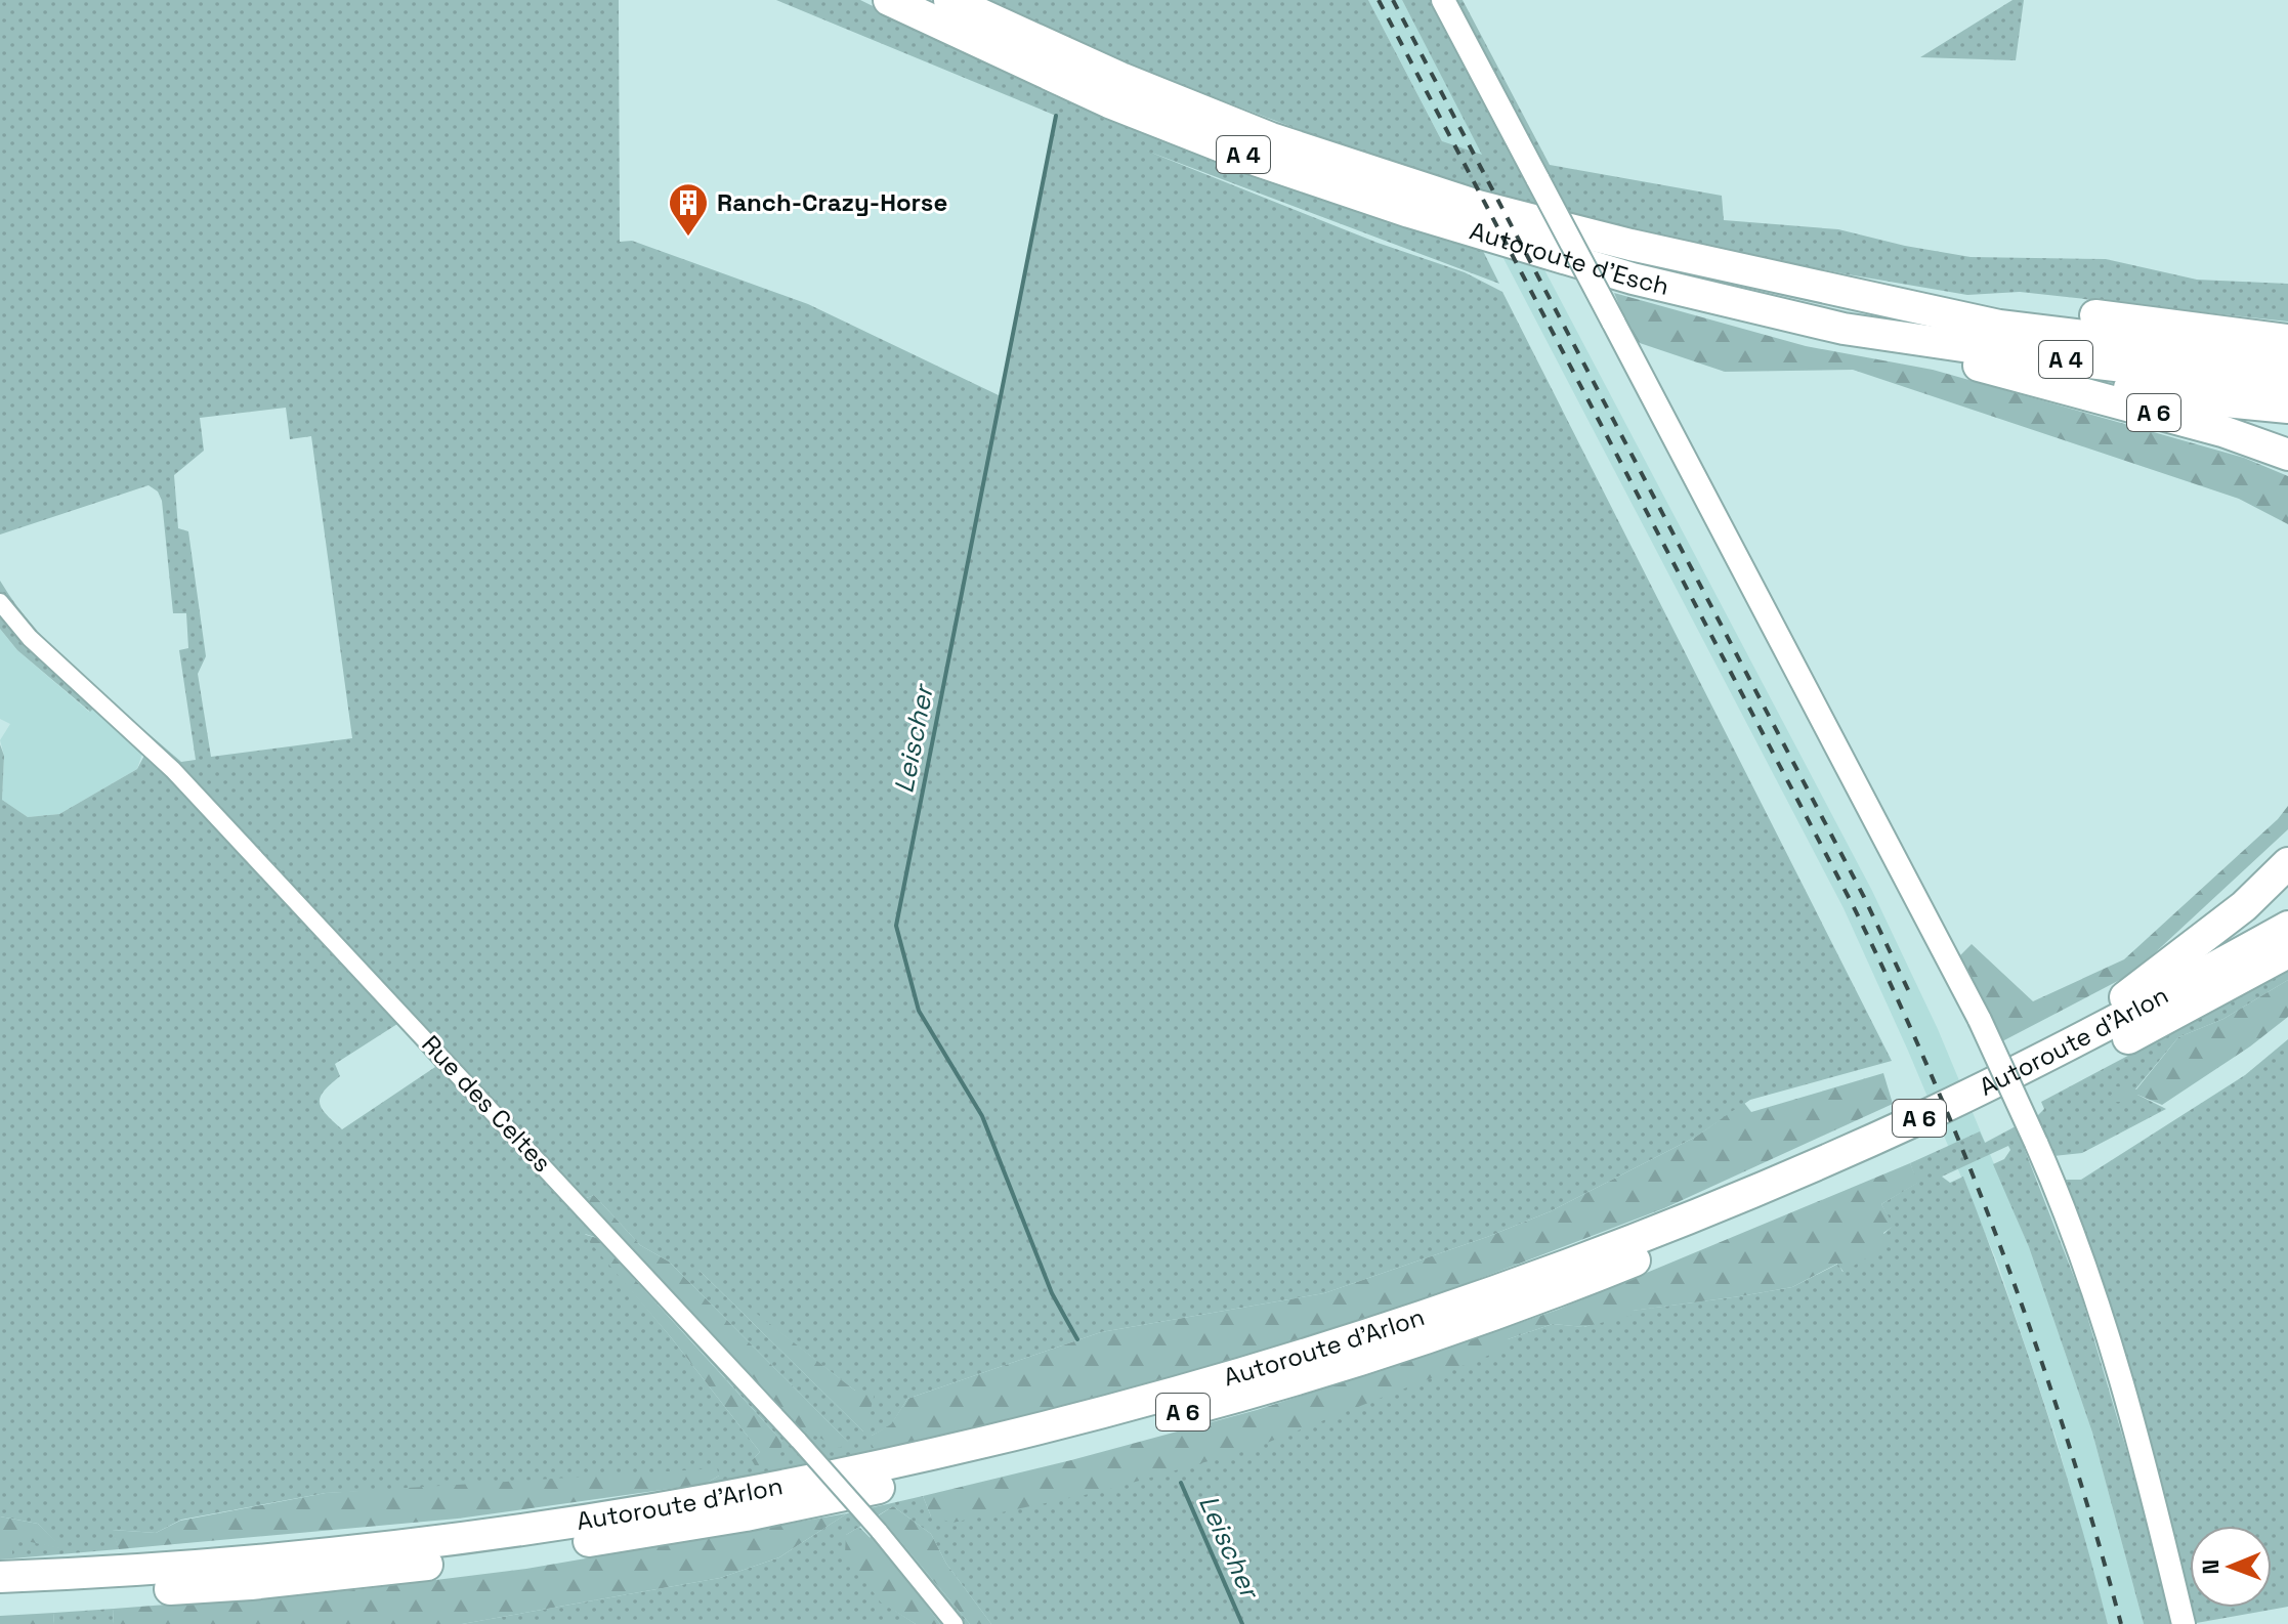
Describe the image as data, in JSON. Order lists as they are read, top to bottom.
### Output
{
  "streets": {
    "highway": [
      "A 4",
      "Autoroute d'Esch",
      "A 6",
      "Autoroute d'Arlon"
    ],
    "street": ["Rue des Celtes"]
  },
  "crossings": [
    ["A 4", "Autoroute d'Esch"],
    ["Autoroute d'Esch", "A 6"],
    ["A 6", "Autoroute d'Arlon"]
  ],
  "water": ["Leischer"],
  "places": {
    "building": ["Ranch-Crazy-Horse"]
  },
  "north": "left"
}
